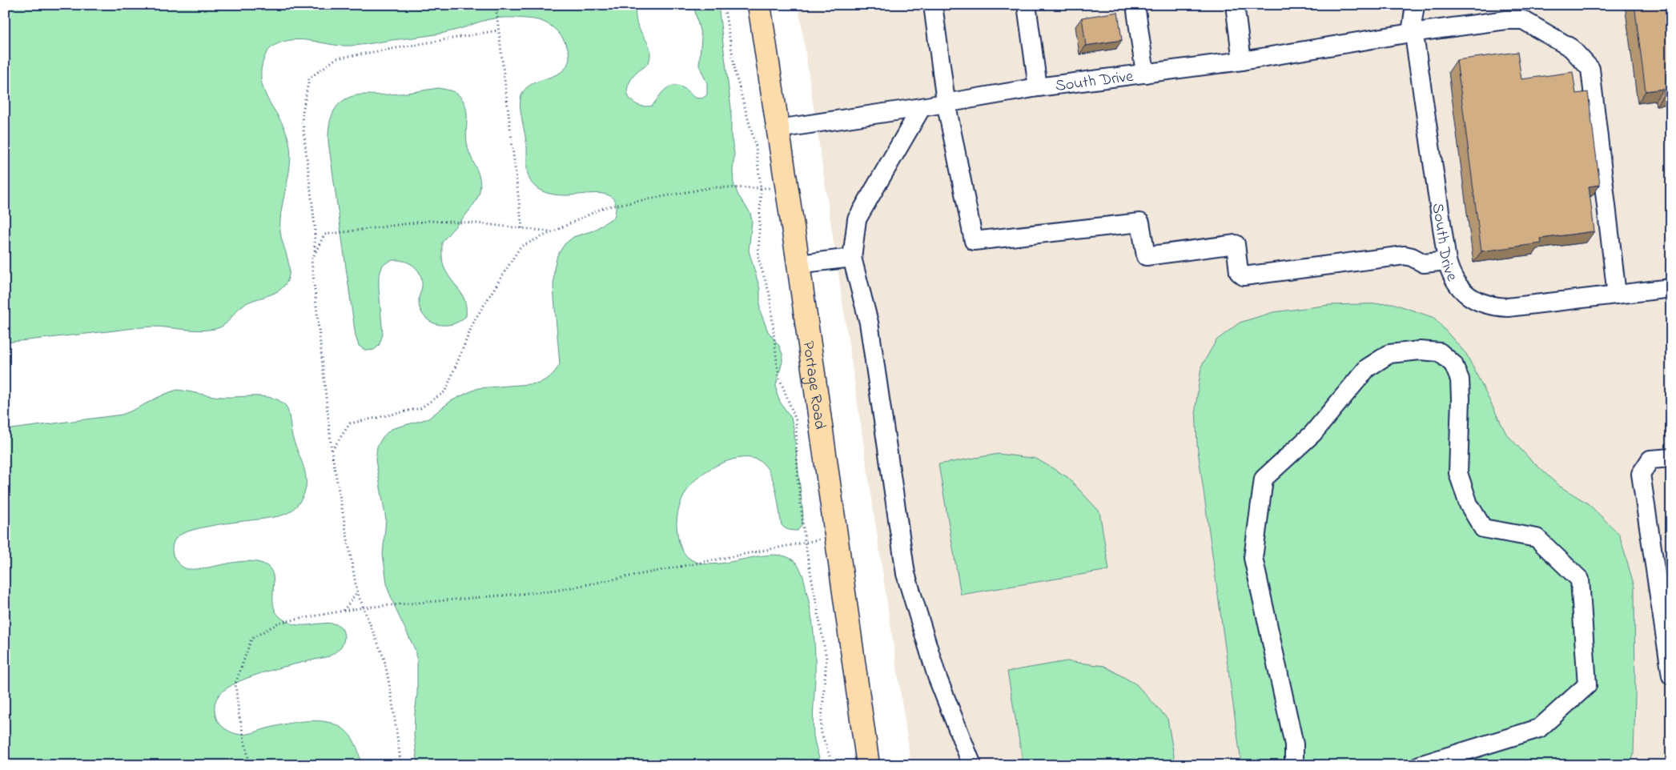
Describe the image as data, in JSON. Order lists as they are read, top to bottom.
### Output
{
  "streets": {
    "main road": ["Portage Road"],
    "street": ["South Drive"]
  },
  "crossings": [
    ["South Drive", "Portage Road"]
  ]
}
